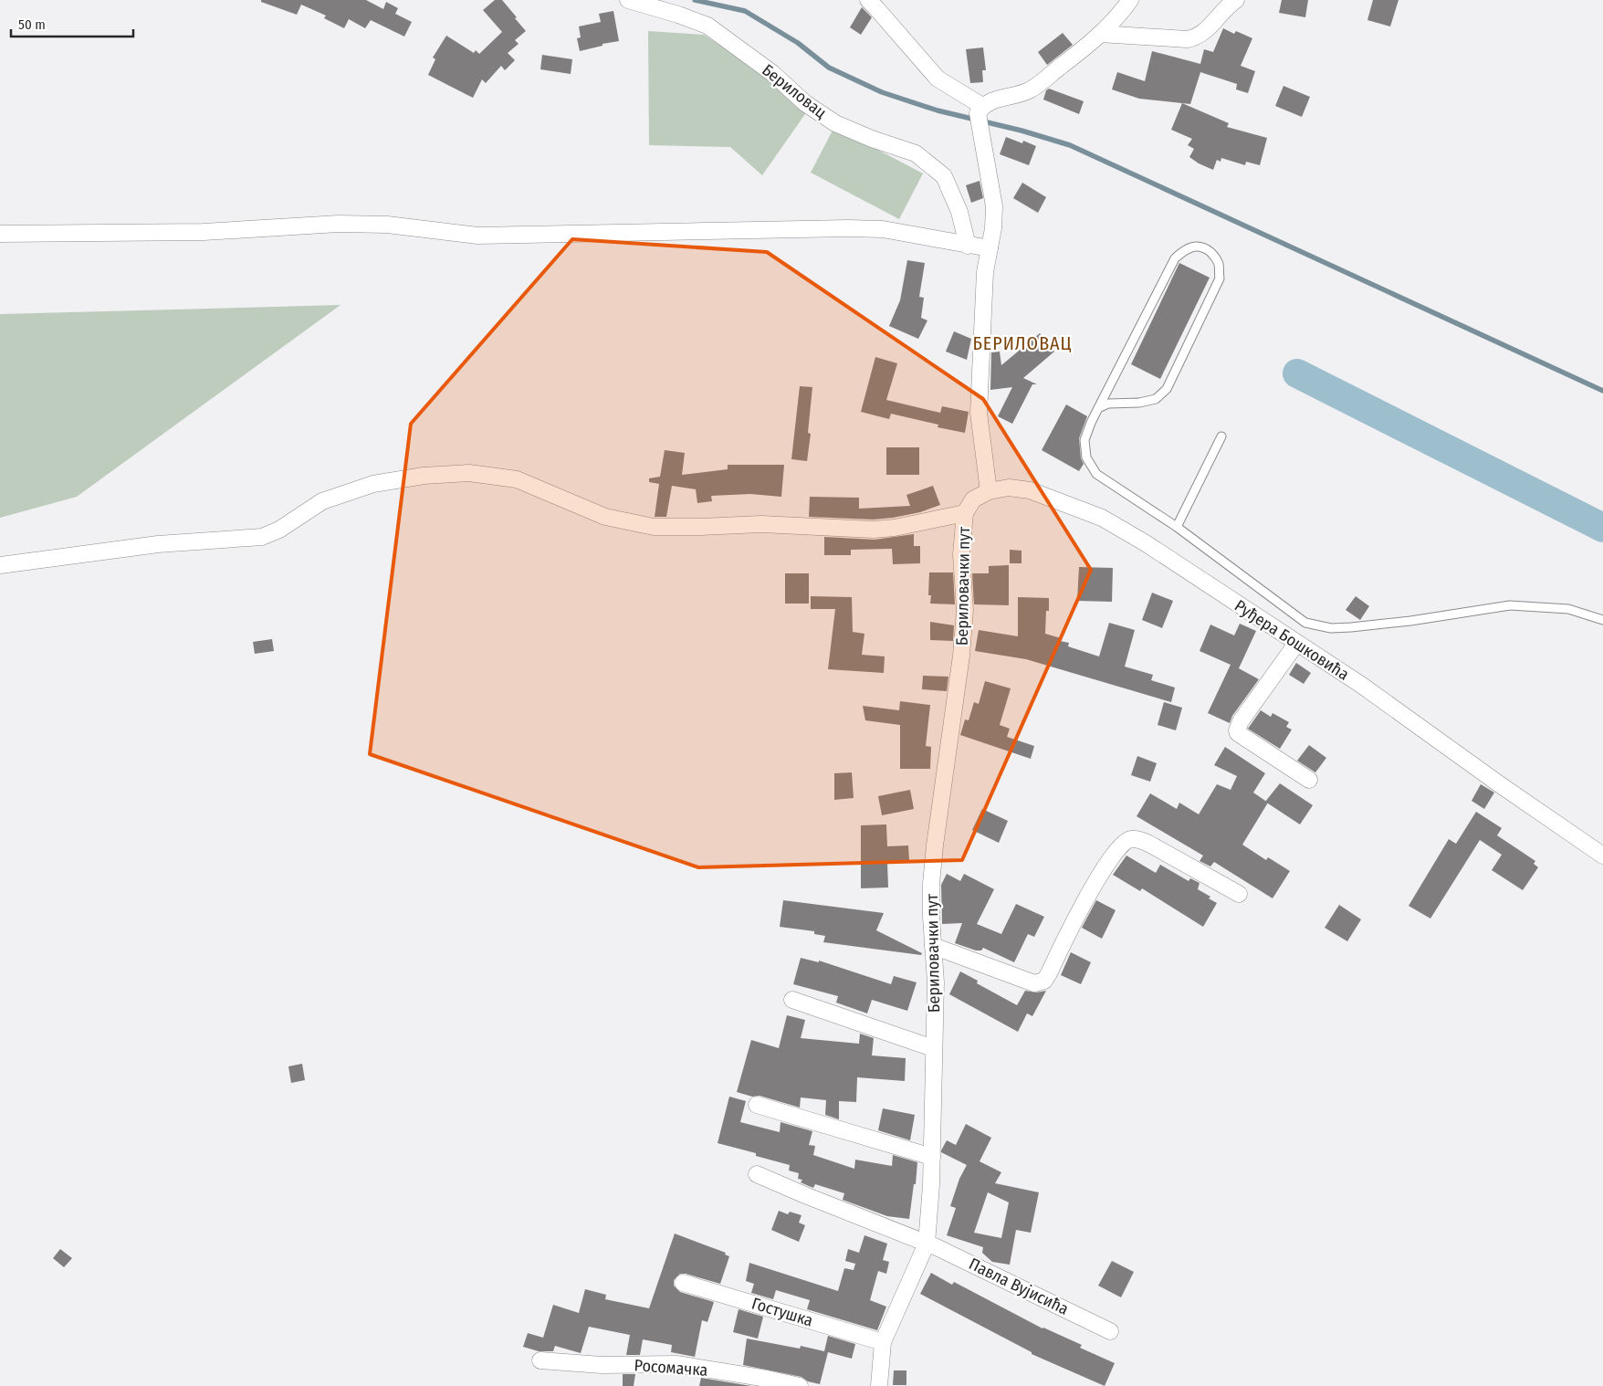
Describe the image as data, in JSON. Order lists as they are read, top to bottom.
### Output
{
  "streets": {
    "street": [
      "Бериловац",
      "Бериловачки пут",
      "Руђера Бошковића",
      "Павла Вујисића",
      "Гостушка",
      "Росомачка"
    ]
  },
  "crossings": [
    ["Бериловачки пут", "Руђера Бошковића"],
    ["Бериловачки пут", "Павла Вујисића"],
    ["Бериловачки пут", "Гостушка"]
  ],
  "districts": ["БЕРИЛОВАЦ"],
  "scale_bar": "50 m"
}
